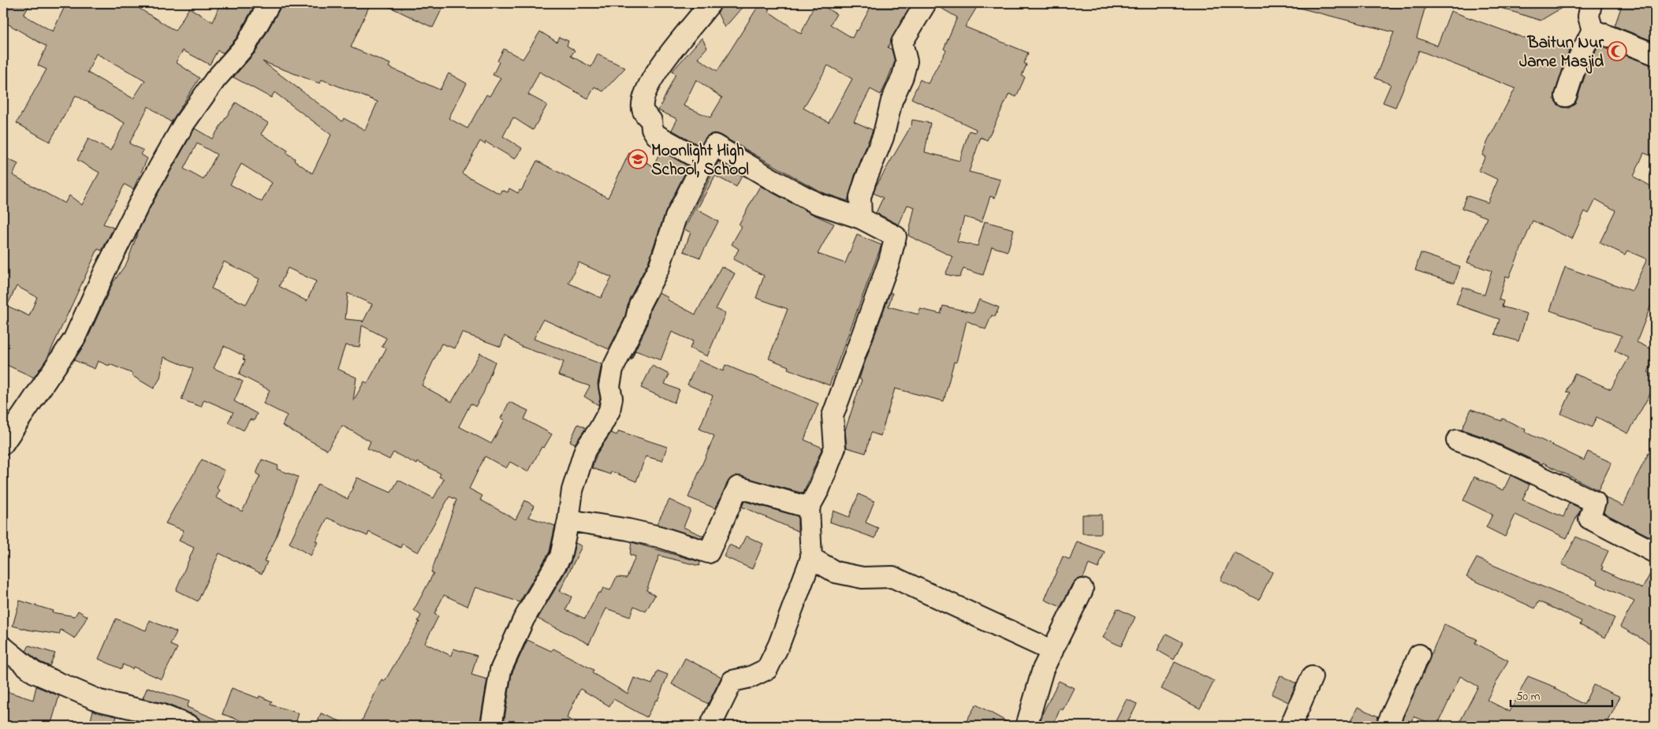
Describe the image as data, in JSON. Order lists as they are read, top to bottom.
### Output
{
  "places": {
    "mosque": ["Baitun Nur Jame Masjid"],
    "school or university": ["Moonlight High School, School"]
  },
  "scale_bar": "50 m"
}
